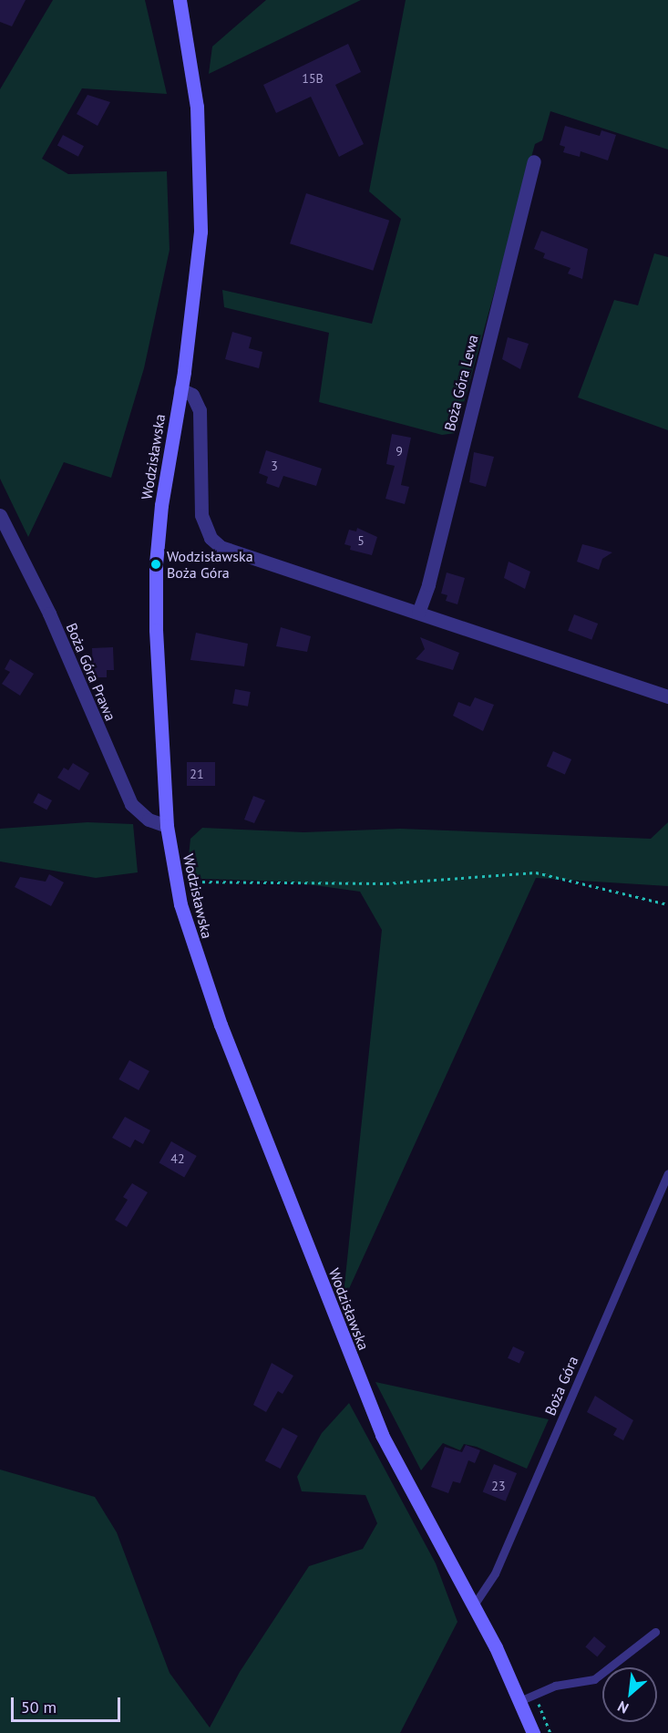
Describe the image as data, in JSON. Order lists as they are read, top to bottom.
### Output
{
  "streets": {
    "main road": ["Wodzisławska"],
    "street": ["Boża Góra Lewa", "Boża Góra Prawa"],
    "lane": ["Boża Góra"]
  },
  "crossings": [
    ["Wodzisławska", "Boża Góra Prawa"],
    ["Wodzisławska", "Boża Góra"]
  ],
  "places": ["Wodzisławska Boża Góra"],
  "house_numbers": [
    "15B",
    "9",
    "3",
    "5",
    "21",
    "42",
    "23"
  ],
  "scale_bar": "50 m",
  "north": "bottom left"
}
